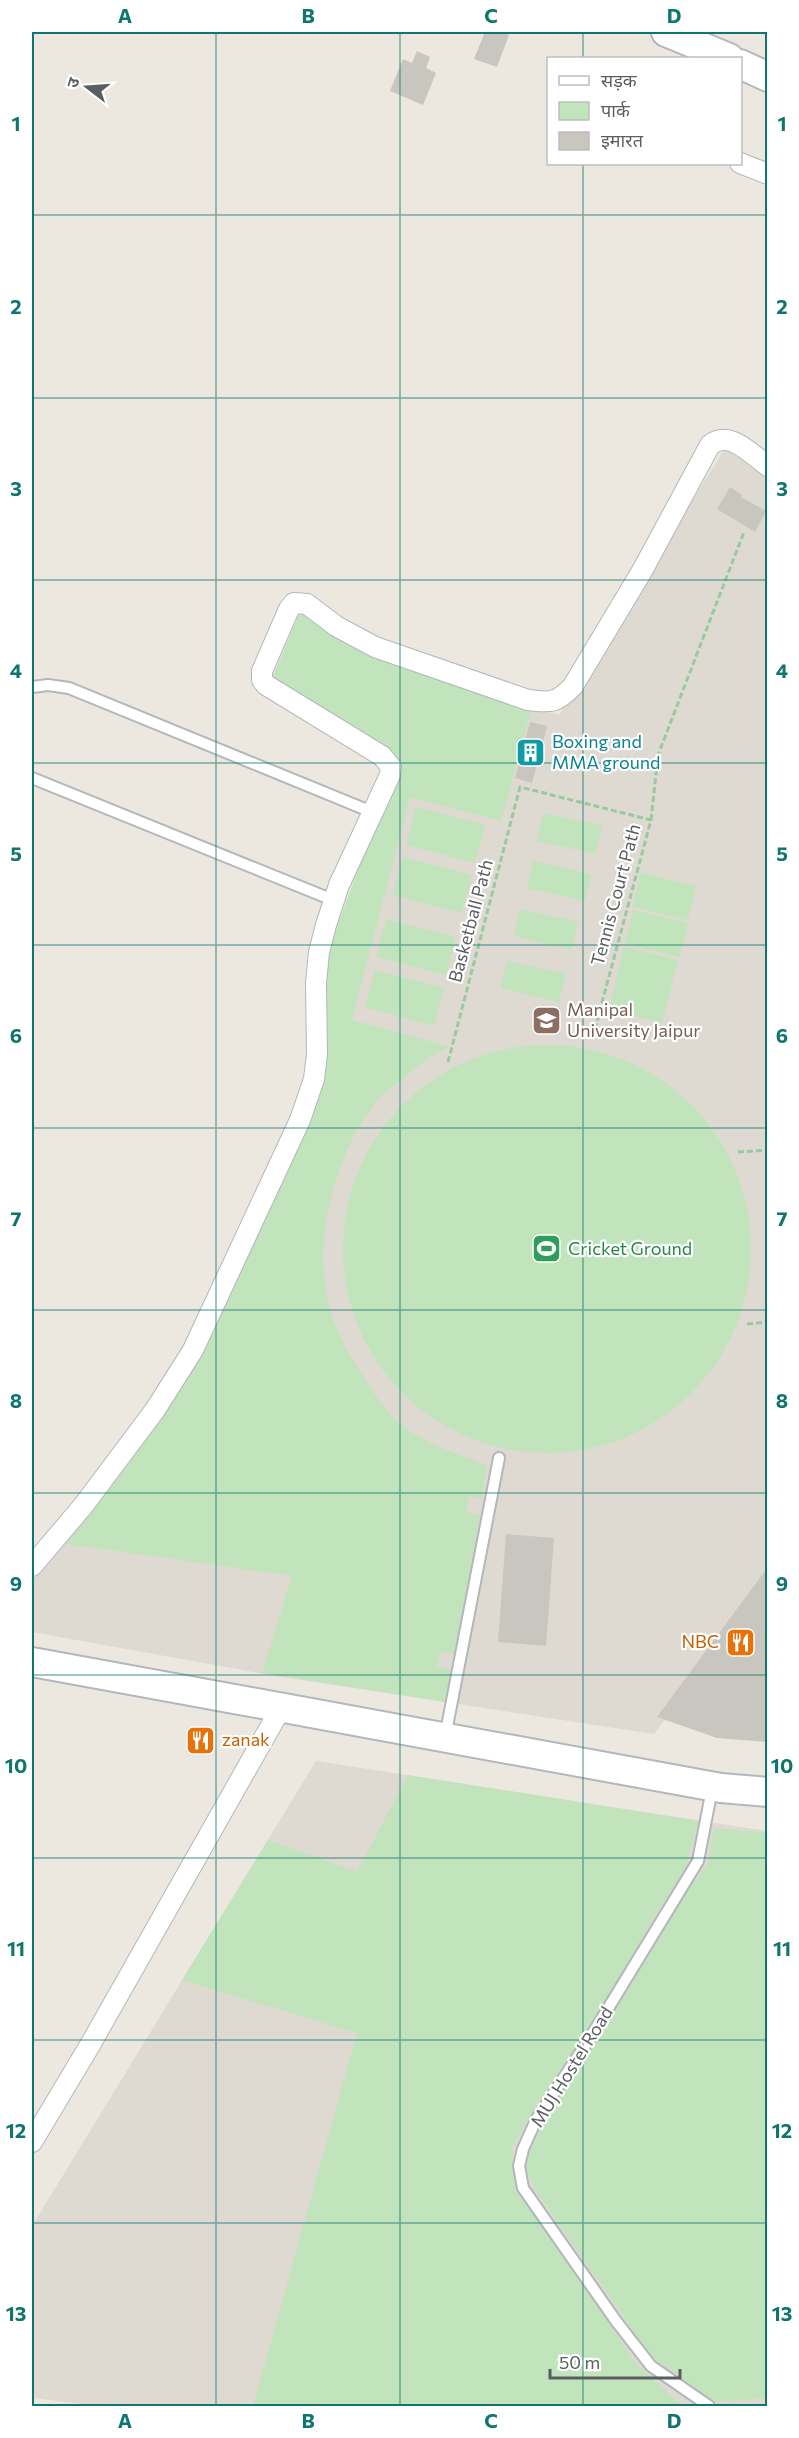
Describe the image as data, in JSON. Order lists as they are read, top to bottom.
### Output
{
  "streets": {
    "lane": ["MUJ Hostel Road"],
    "path": ["Tennis Court Path", "Basketball Path"]
  },
  "crossings": [
    ["Tennis Court Path", "Basketball Path"]
  ],
  "places": {
    "building": ["Boxing and MMA ground"],
    "school or university": ["Manipal University Jaipur"],
    "sports": ["Cricket Ground"],
    "restaurant": ["NBC", "zanak"]
  },
  "legend": ["सड़क", "पार्क", "इमारत"],
  "scale_bar": "50 m",
  "north": "left",
  "grid": {
    "columns": [
      "A",
      "B",
      "C",
      "D"
    ],
    "rows": [
      "1",
      "2",
      "3",
      "4",
      "5",
      "6",
      "7",
      "8",
      "9",
      "10",
      "11",
      "12",
      "13"
    ]
  }
}
